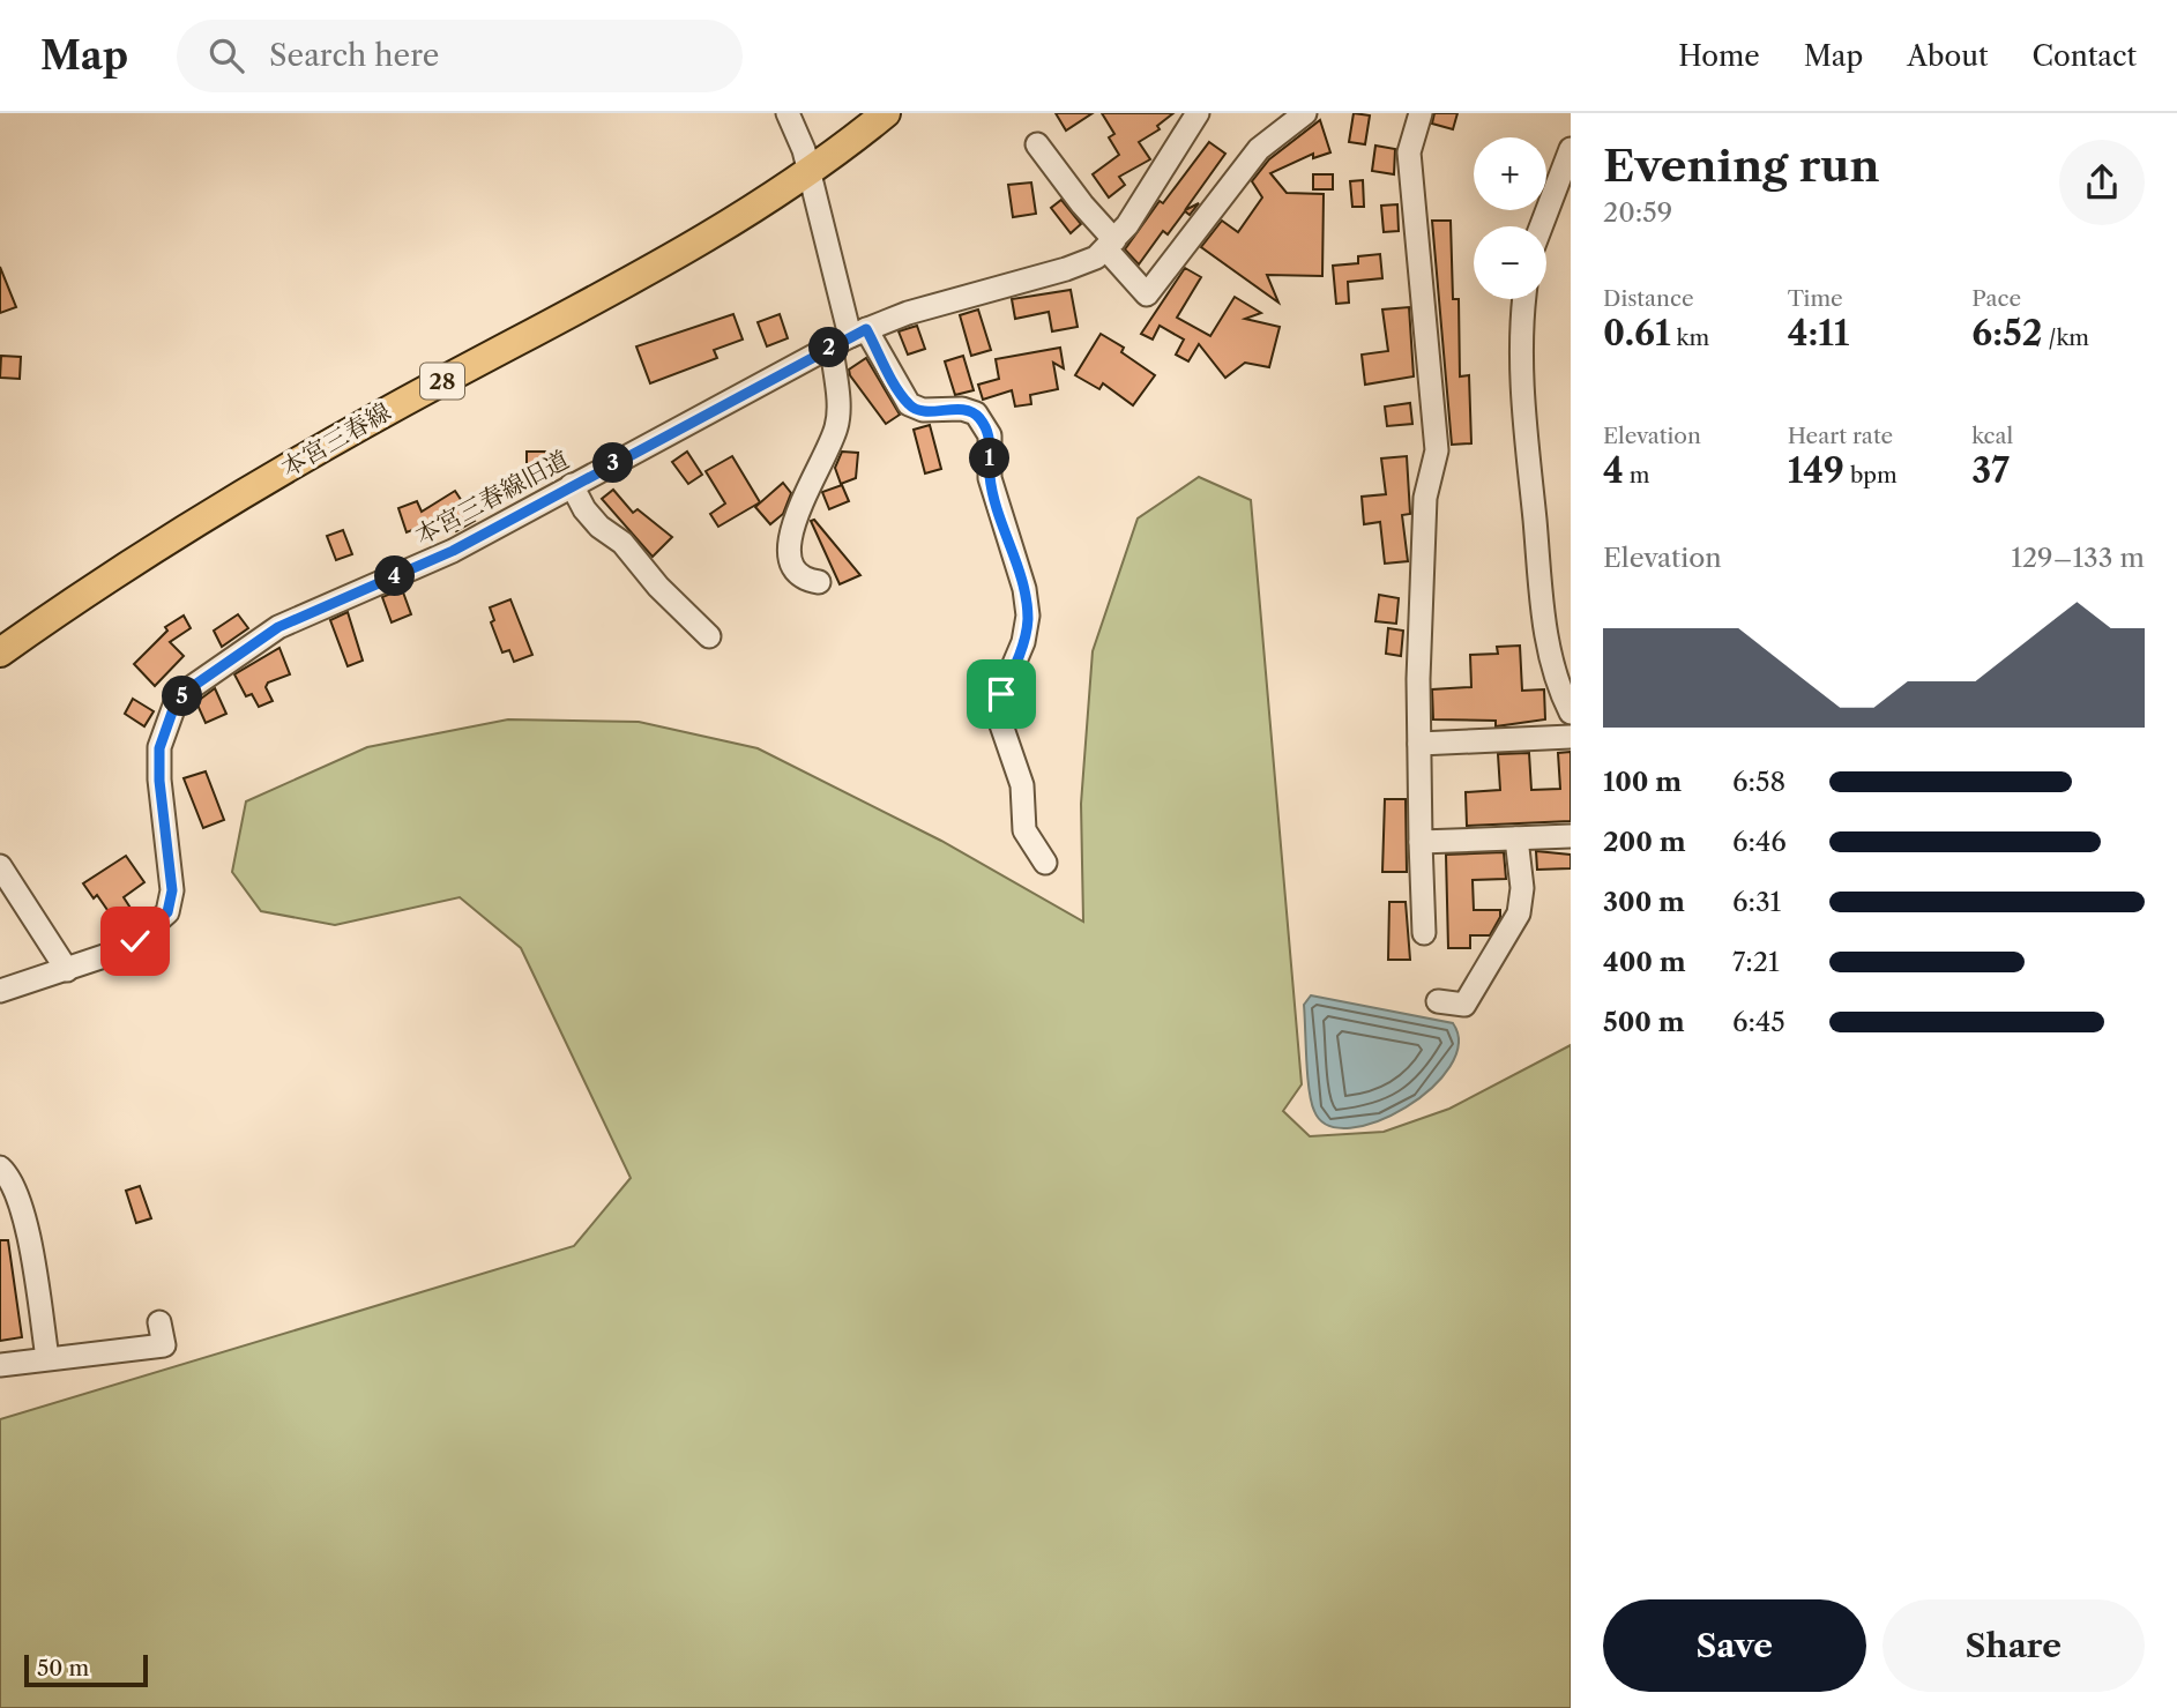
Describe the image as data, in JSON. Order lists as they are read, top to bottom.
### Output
{
  "streets": {
    "main road": ["28", "本宮三春線"],
    "street": ["本宮三春線旧道"]
  },
  "scale_bar": "50 m",
  "page": {
    "header": "Map",
    "search": "Search here",
    "nav": [
      "Home",
      "Map",
      "About",
      "Contact"
    ],
    "heading": ["Evening run", "20:59"],
    "map_buttons": ["+", "−"],
    "stats": [
      ["Distance", "0.61 km"],
      ["Time", "4:11"],
      ["Pace", "6:52 /km"],
      ["Elevation", "4 m"],
      ["Heart rate", "149 bpm"],
      ["kcal", "37"]
    ],
    "pins": [
      "2",
      "1",
      "3",
      "4",
      "5"
    ],
    "chart": ["Elevation", "129–133 m"],
    "list": [
      {
        "name": "100 m",
        "note": "6:58"
      },
      {
        "name": "200 m",
        "note": "6:46"
      },
      {
        "name": "300 m",
        "note": "6:31"
      },
      {
        "name": "400 m",
        "note": "7:21"
      },
      {
        "name": "500 m",
        "note": "6:45"
      }
    ],
    "buttons": ["Save", "Share"],
    "scale": "50 m"
  }
}
